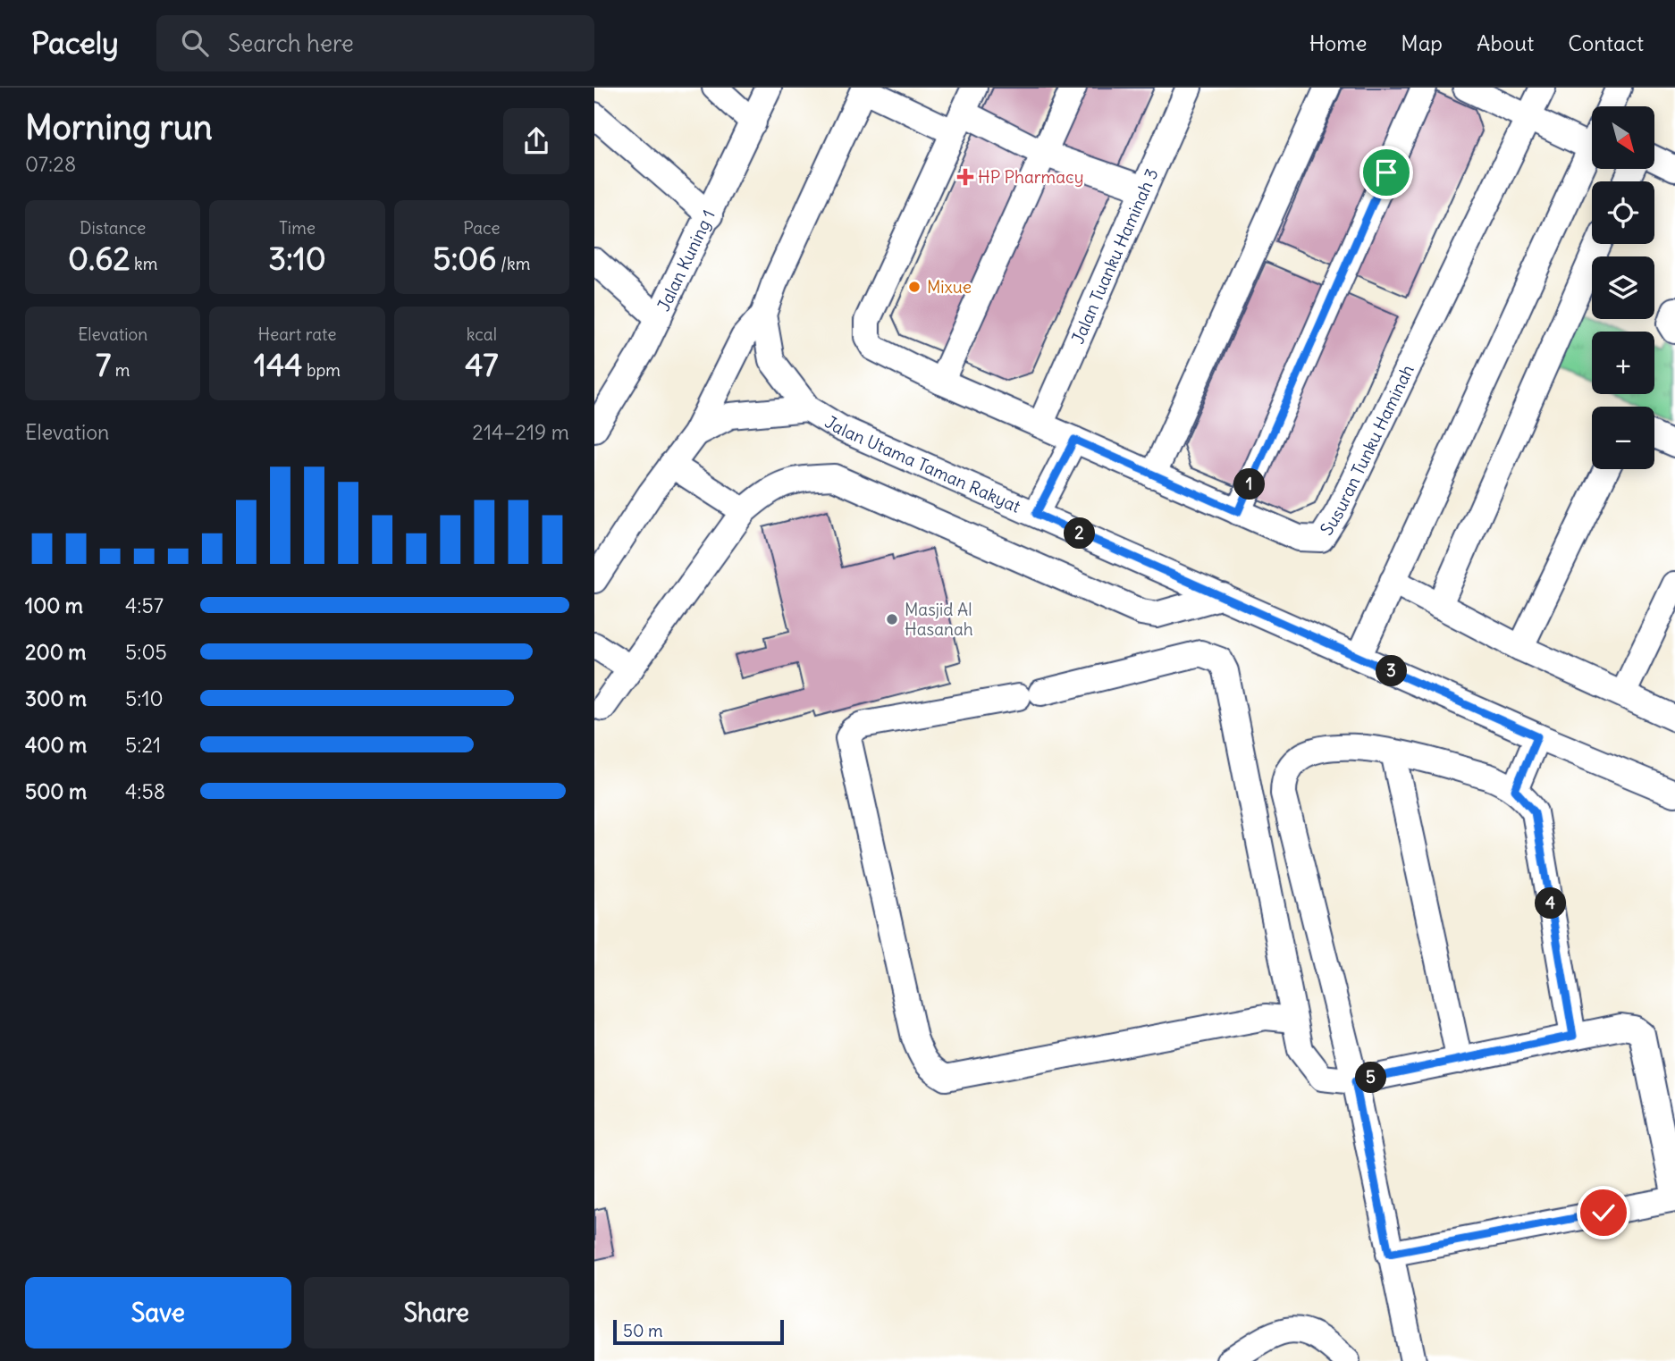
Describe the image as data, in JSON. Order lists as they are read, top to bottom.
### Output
{
  "streets": {
    "street": [
      "Jalan Tuanku Haminah 3",
      "Jalan Kuning 1",
      "Susuran Tunku Haminah",
      "Jalan Utama Taman Rakyat"
    ]
  },
  "crossings": [
    ["Jalan Tuanku Haminah 3", "Susuran Tunku Haminah"]
  ],
  "places": {
    "health": ["HP Pharmacy"],
    "other": ["Mixue", "Masjid Al Hasanah"]
  },
  "scale_bar": "50 m",
  "north": "bottom right",
  "page": {
    "header": "Pacely",
    "search": "Search here",
    "nav": [
      "Home",
      "Map",
      "About",
      "Contact"
    ],
    "heading": ["Morning run", "07:28"],
    "map_buttons": ["+", "−"],
    "stats": [
      ["Distance", "0.62 km"],
      ["Time", "3:10"],
      ["Pace", "5:06 /km"],
      ["Elevation", "7 m"],
      ["Heart rate", "144 bpm"],
      ["kcal", "47"]
    ],
    "chart": ["Elevation", "214–219 m"],
    "pins": [
      "1",
      "2",
      "3",
      "4",
      "5"
    ],
    "list": [
      {
        "name": "100 m",
        "note": "4:57"
      },
      {
        "name": "200 m",
        "note": "5:05"
      },
      {
        "name": "300 m",
        "note": "5:10"
      },
      {
        "name": "400 m",
        "note": "5:21"
      },
      {
        "name": "500 m",
        "note": "4:58"
      }
    ],
    "buttons": ["Save", "Share"],
    "scale": "50 m"
  }
}
